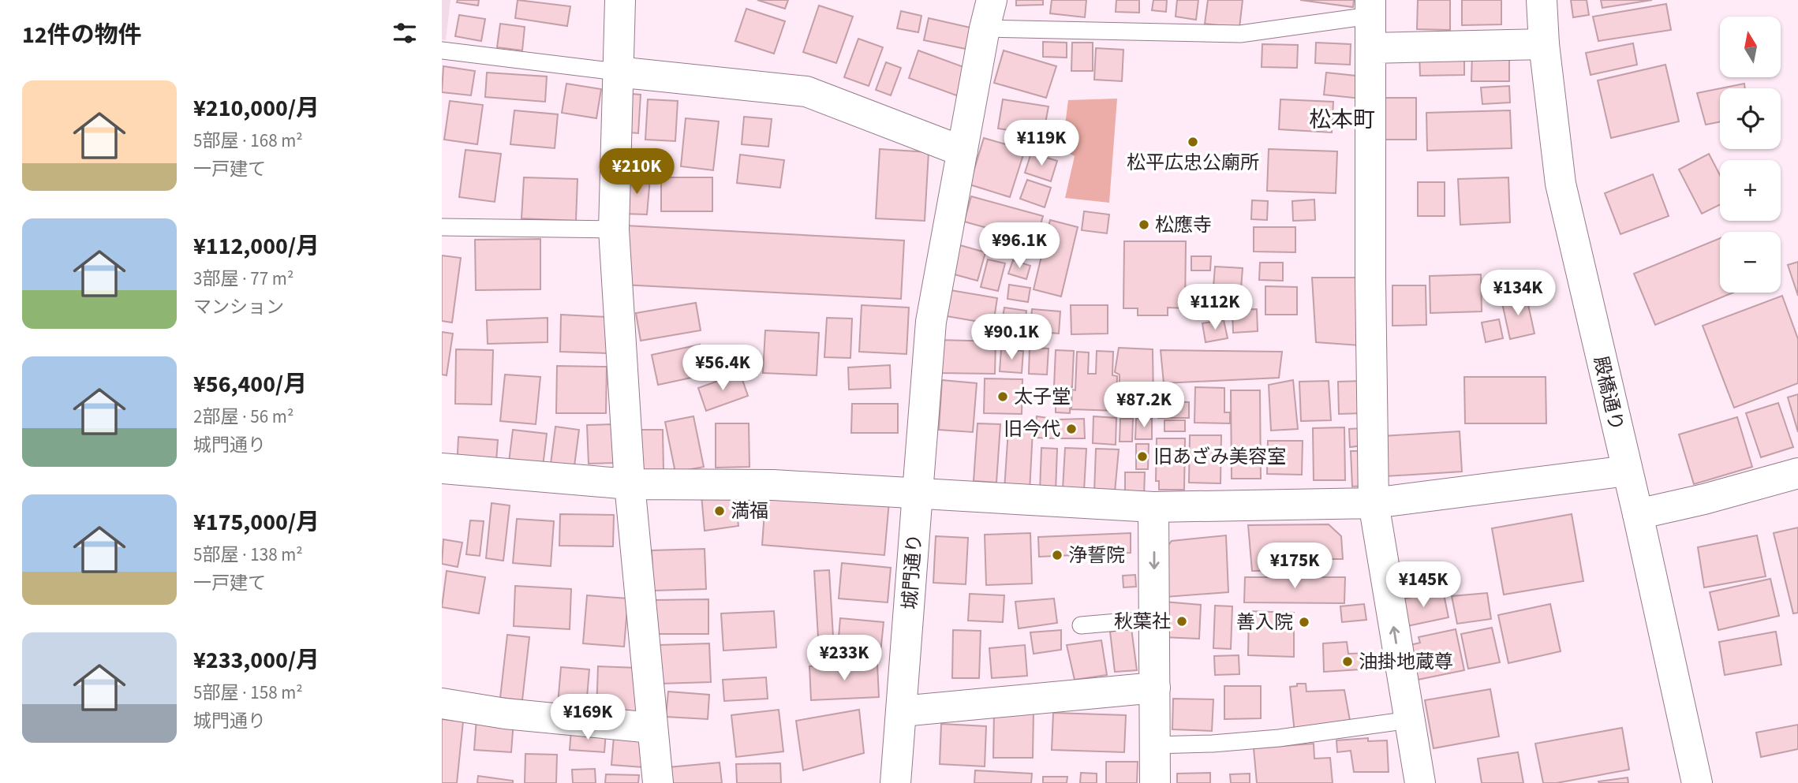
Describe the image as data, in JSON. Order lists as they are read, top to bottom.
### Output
{
  "streets": {
    "street": ["殿橋通り", "城門通り"]
  },
  "districts": ["松本町"],
  "places": [
    "松平広忠公廟所",
    "松應寺",
    "太子堂",
    "旧今代",
    "旧あざみ美容室",
    "満福",
    "浄誓院",
    "秋葉社",
    "善入院",
    "油掛地蔵尊"
  ],
  "north": "top",
  "page": {
    "heading": "12件の物件",
    "map_buttons": ["+", "−"],
    "list": [
      {
        "name": "¥210,000/月",
        "note": "5部屋 · 168 m² · 一戸建て"
      },
      {
        "name": "¥112,000/月",
        "note": "3部屋 · 77 m² · マンション"
      },
      {
        "name": "¥56,400/月",
        "note": "2部屋 · 56 m² · 城門通り"
      },
      {
        "name": "¥175,000/月",
        "note": "5部屋 · 138 m² · 一戸建て"
      },
      {
        "name": "¥233,000/月",
        "note": "5部屋 · 158 m² · 城門通り"
      }
    ],
    "price": [
      "¥119K",
      "¥210K",
      "¥96.1K",
      "¥134K",
      "¥112K",
      "¥90.1K",
      "¥56.4K",
      "¥87.2K",
      "¥175K",
      "¥145K",
      "¥233K",
      "¥169K"
    ]
  }
}
